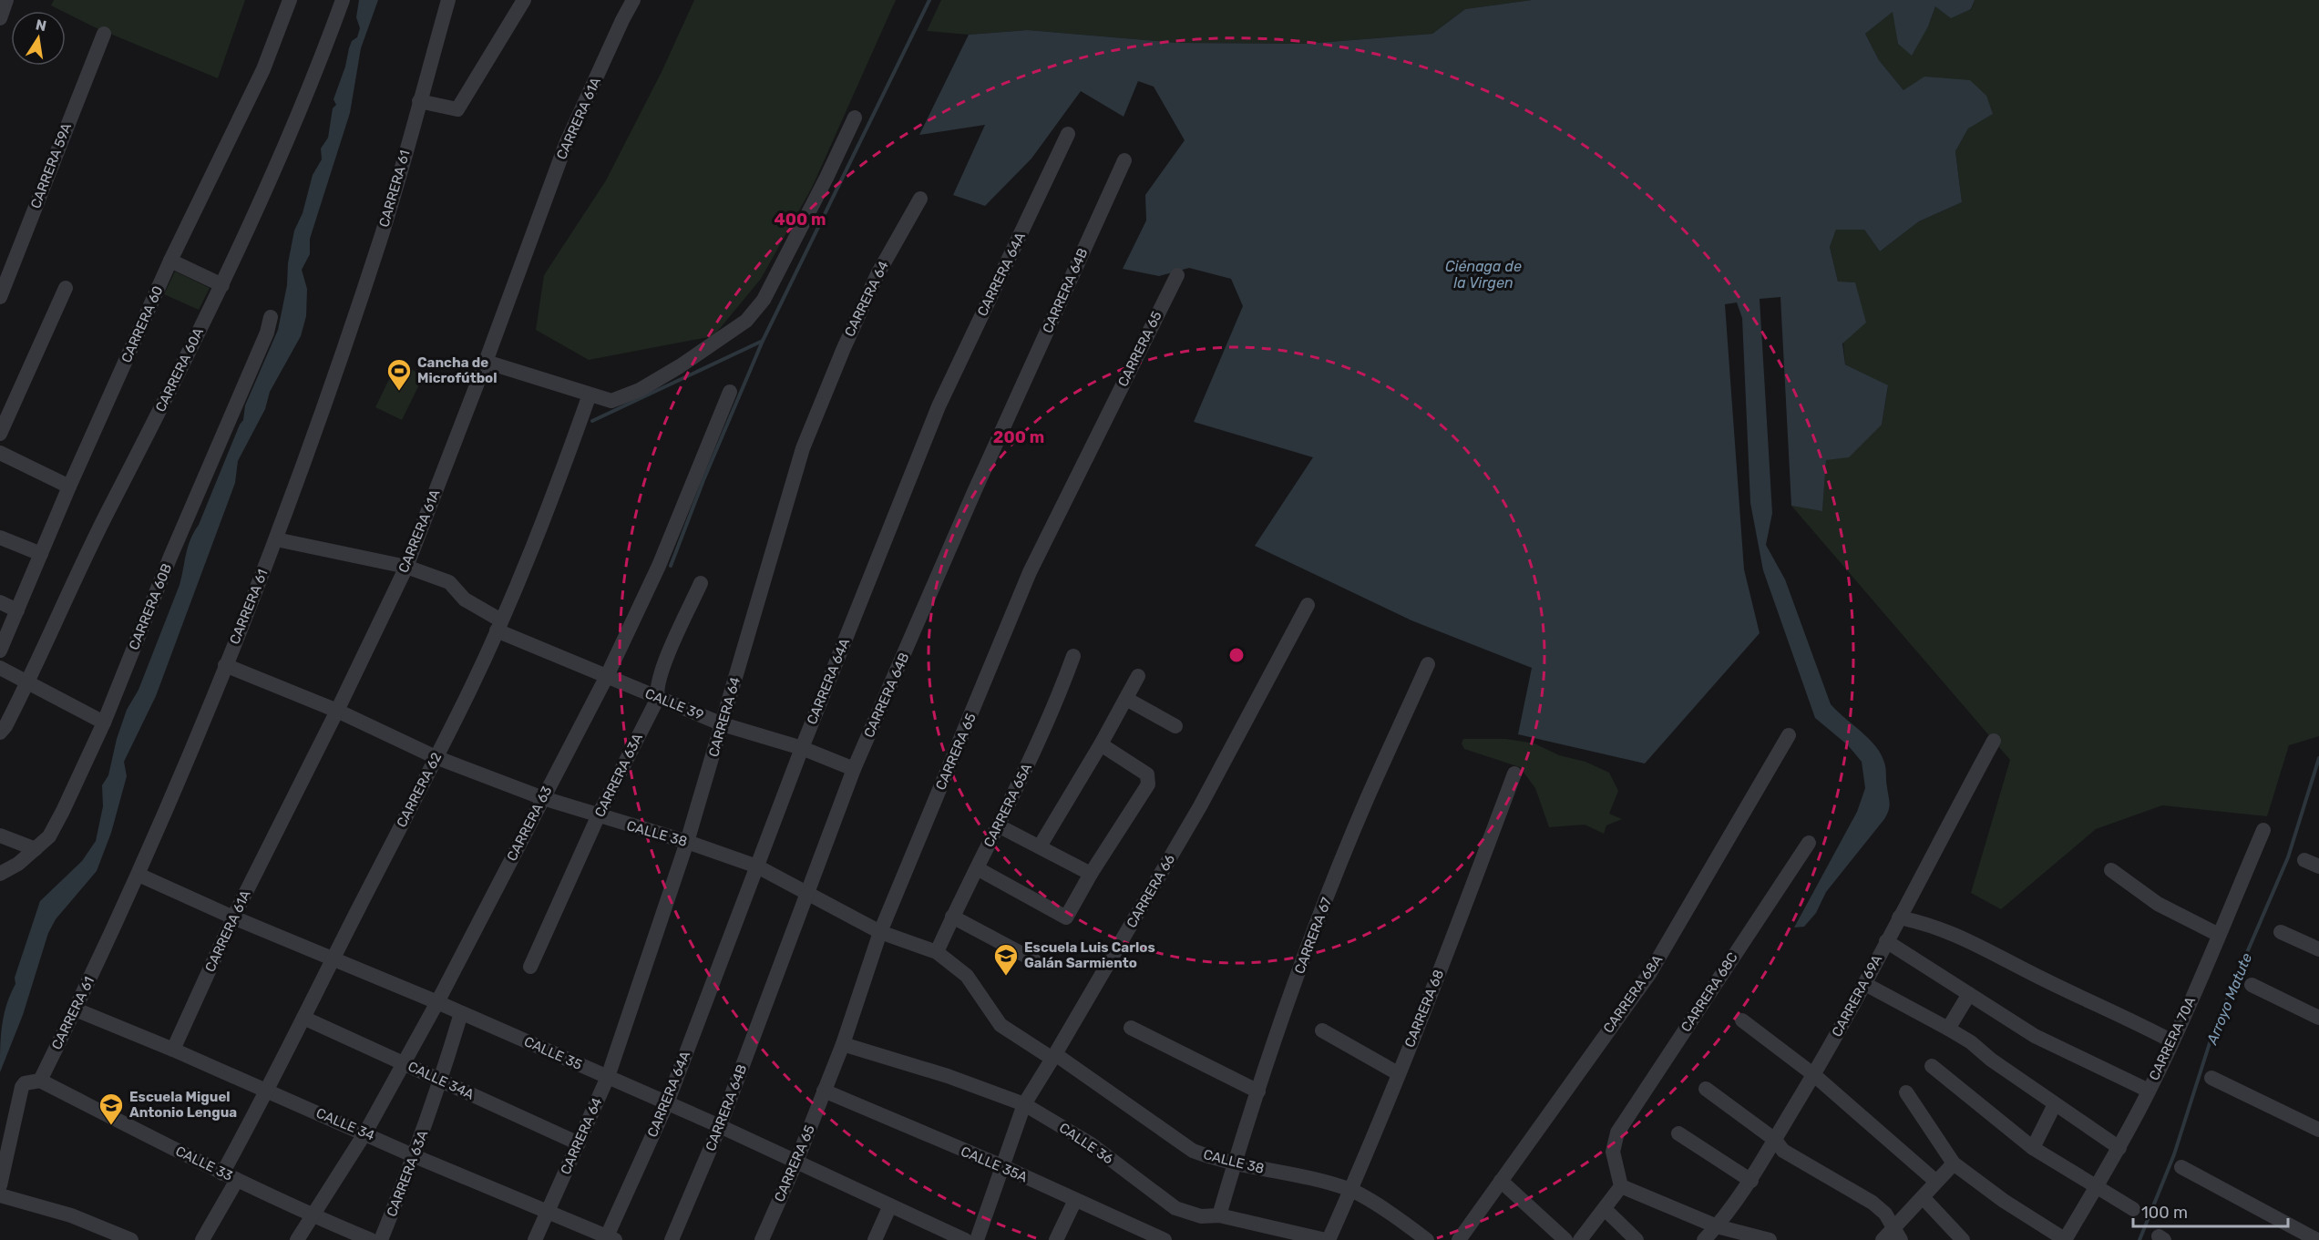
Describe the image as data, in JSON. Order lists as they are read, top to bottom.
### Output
{
  "streets": {
    "street": [
      "CARRERA 61A",
      "CARRERA 59A",
      "CARRERA 61",
      "CARRERA 64A",
      "CARRERA 64B",
      "CARRERA 64",
      "CARRERA 60",
      "CARRERA 65",
      "CARRERA 60A",
      "CARRERA 60B",
      "CALLE 39",
      "CARRERA 63A",
      "CARRERA 62",
      "CARRERA 65A",
      "CARRERA 63",
      "CALLE 38",
      "CARRERA 66",
      "CARRERA 67",
      "CARRERA 68C",
      "CARRERA 68A",
      "CARRERA 69A",
      "CARRERA 68",
      "CARRERA 70A",
      "CALLE 35",
      "CALLE 34A",
      "CALLE 34",
      "CALLE 36",
      "CALLE 33",
      "CALLE 35A"
    ]
  },
  "crossings": [
    ["CARRERA 61A", "CALLE 39"],
    ["CARRERA 61A", "CALLE 38"],
    ["CARRERA 61A", "CALLE 35"],
    ["CARRERA 61A", "CALLE 34"],
    ["CARRERA 61", "CALLE 39"],
    ["CARRERA 61", "CALLE 38"],
    ["CARRERA 61", "CALLE 35"],
    ["CARRERA 61", "CALLE 34"],
    ["CARRERA 61", "CALLE 33"],
    ["CARRERA 64A", "CALLE 39"],
    ["CARRERA 64A", "CALLE 38"],
    ["CARRERA 64A", "CALLE 35"],
    ["CARRERA 64A", "CALLE 34"],
    ["CARRERA 64B", "CALLE 39"],
    ["CARRERA 64B", "CALLE 38"],
    ["CARRERA 64B", "CALLE 35"],
    ["CARRERA 64", "CALLE 39"],
    ["CARRERA 64", "CALLE 38"],
    ["CARRERA 64", "CALLE 35"],
    ["CARRERA 64", "CALLE 34A"],
    ["CARRERA 64", "CALLE 34"],
    ["CARRERA 65", "CALLE 38"],
    ["CARRERA 65", "CALLE 35"],
    ["CARRERA 65", "CALLE 36"],
    ["CARRERA 65", "CALLE 35A"],
    ["CALLE 39", "CARRERA 63A"],
    ["CALLE 39", "CARRERA 62"],
    ["CALLE 39", "CARRERA 63"],
    ["CARRERA 63A", "CALLE 38"],
    ["CARRERA 63A", "CALLE 35"],
    ["CARRERA 63A", "CALLE 34A"],
    ["CARRERA 63A", "CALLE 34"],
    ["CARRERA 62", "CALLE 38"],
    ["CARRERA 62", "CALLE 35"],
    ["CARRERA 62", "CALLE 34A"],
    ["CARRERA 62", "CALLE 34"],
    ["CARRERA 62", "CALLE 33"],
    ["CARRERA 65A", "CALLE 38"],
    ["CARRERA 63", "CALLE 38"],
    ["CARRERA 63", "CALLE 35"],
    ["CARRERA 63", "CALLE 34A"],
    ["CARRERA 63", "CALLE 34"],
    ["CARRERA 63", "CALLE 33"],
    ["CALLE 38", "CARRERA 66"],
    ["CALLE 38", "CARRERA 67"],
    ["CALLE 38", "CARRERA 68"],
    ["CARRERA 66", "CALLE 36"],
    ["CARRERA 66", "CALLE 35A"],
    ["CARRERA 67", "CALLE 36"],
    ["CARRERA 68", "CALLE 36"]
  ],
  "water": ["Ciénaga de la Virgen", "Arroyo Matute"],
  "places": {
    "sports": ["Cancha de Microfútbol"],
    "school or university": ["Escuela Luis Carlos Galán Sarmiento", "Escuela Miguel Antonio Lengua"]
  },
  "scale_bar": "100 m",
  "north": "top",
  "rings": ["400 m", "200 m"]
}
